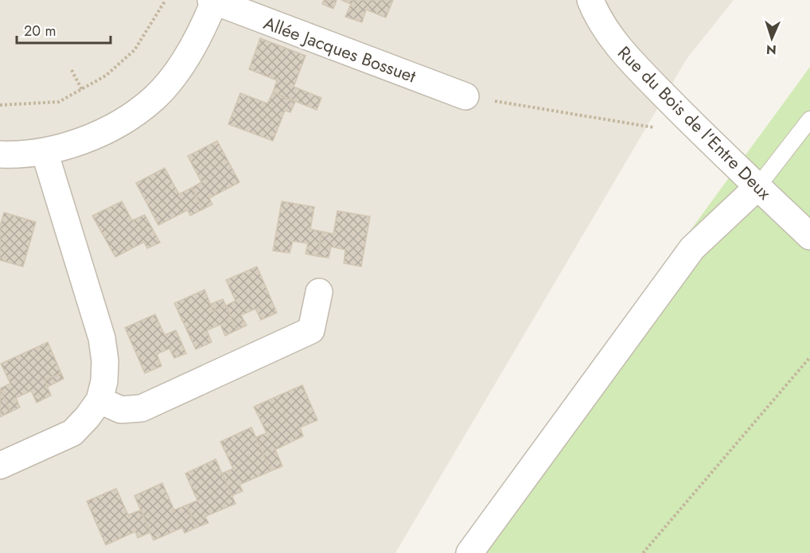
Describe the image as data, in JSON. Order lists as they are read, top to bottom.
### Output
{
  "streets": {
    "street": ["Allée Jacques Bossuet", "Rue du Bois de l'Entre Deux"]
  },
  "scale_bar": "20 m",
  "north": "bottom"
}
